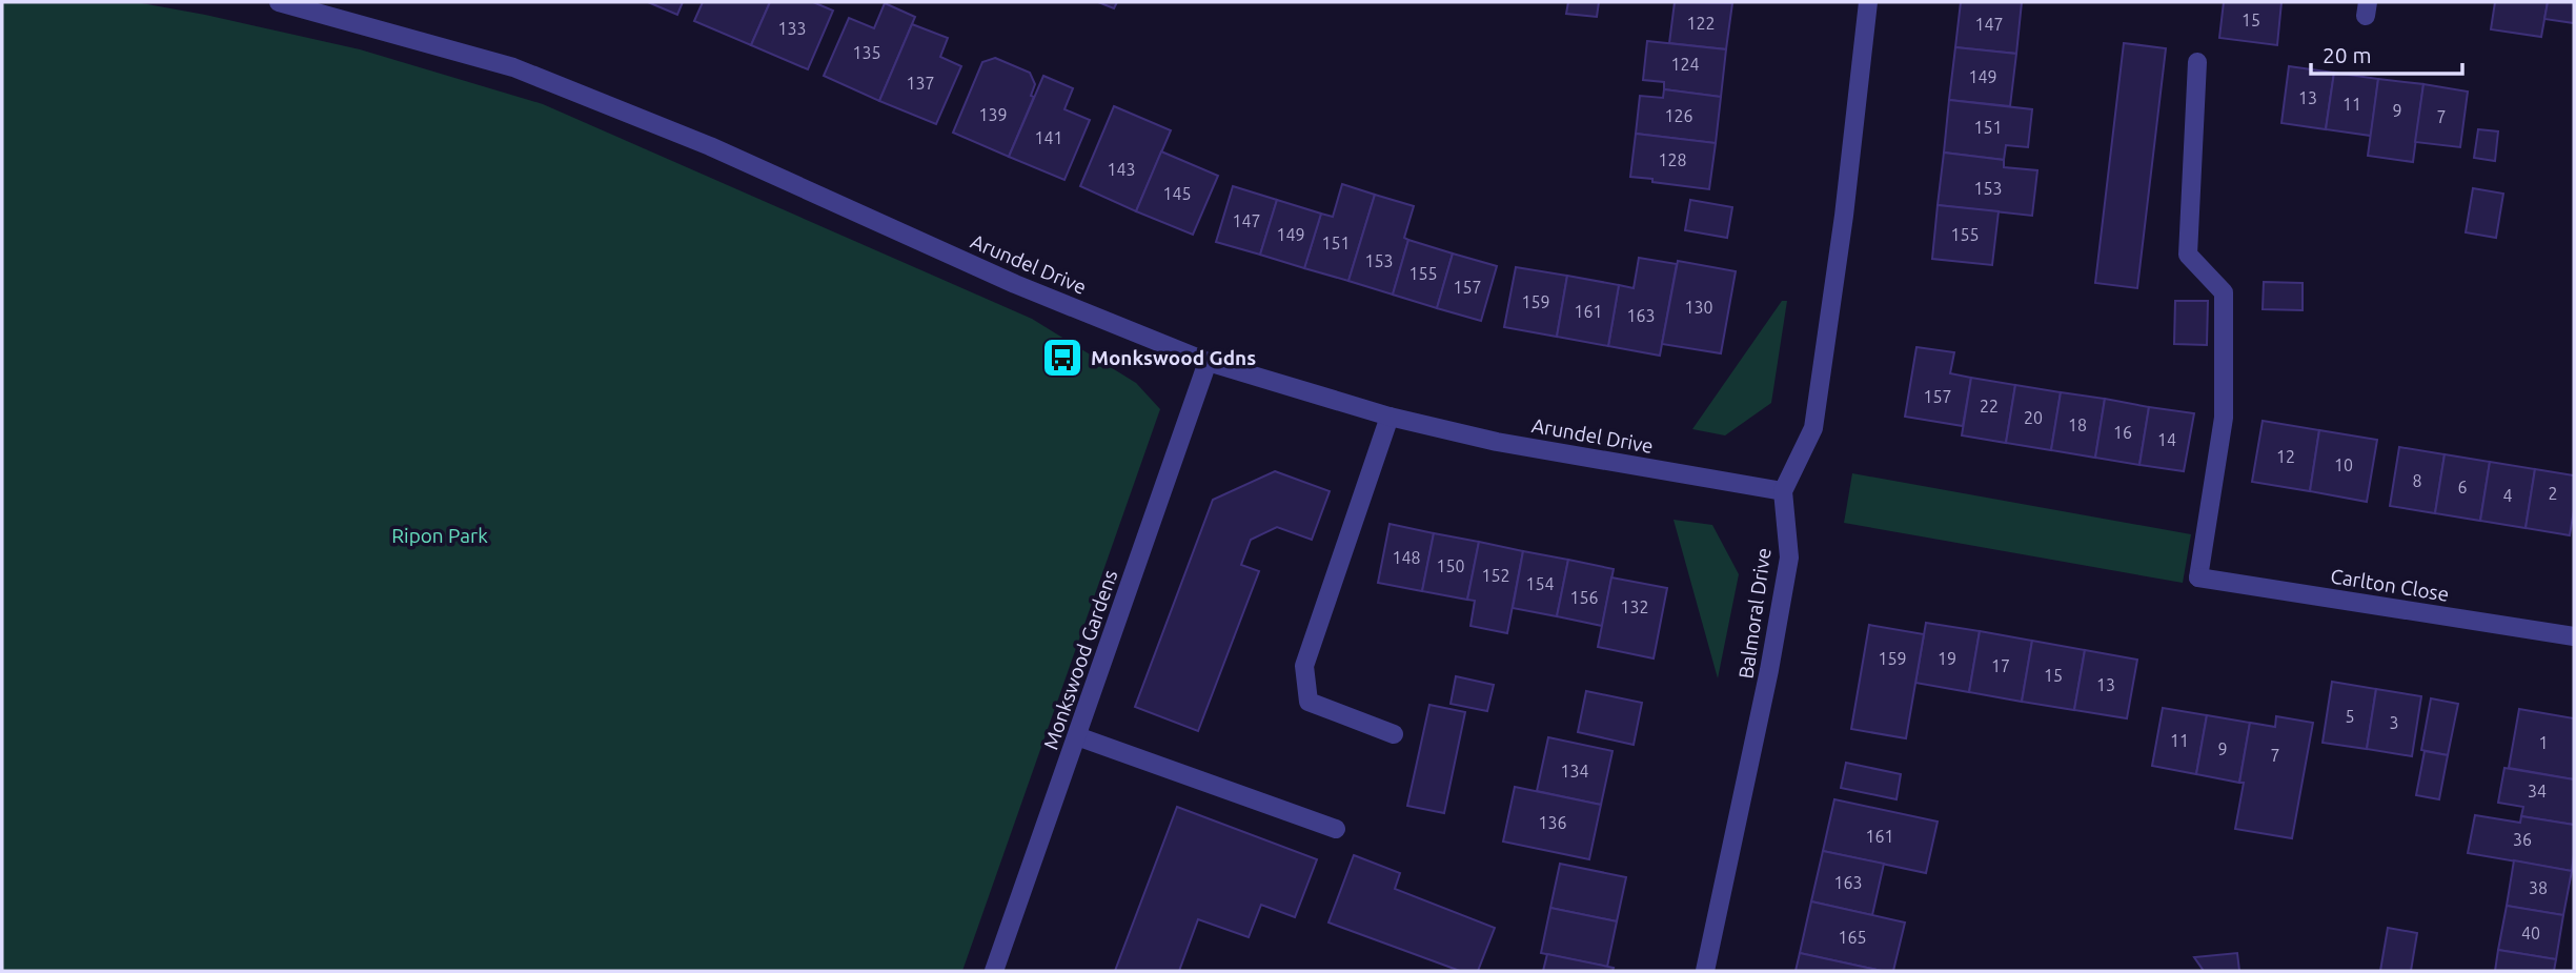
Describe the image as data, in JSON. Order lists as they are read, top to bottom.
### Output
{
  "streets": {
    "street": [
      "Arundel Drive",
      "Carlton Close",
      "Balmoral Drive",
      "Monkswood Gardens"
    ]
  },
  "crossings": [
    ["Arundel Drive", "Balmoral Drive"],
    ["Arundel Drive", "Monkswood Gardens"]
  ],
  "parks": ["Ripon Park"],
  "places": {
    "bus stop": ["Monkswood Gdns"]
  },
  "house_numbers": [
    "15",
    "122",
    "147",
    "133",
    "135",
    "124",
    "149",
    "137",
    "13",
    "11",
    "9",
    "139",
    "126",
    "7",
    "151",
    "141",
    "128",
    "143",
    "153",
    "145",
    "147",
    "149",
    "155",
    "151",
    "153",
    "155",
    "157",
    "159",
    "130",
    "161",
    "163",
    "157",
    "22",
    "20",
    "18",
    "16",
    "14",
    "12",
    "10",
    "8",
    "6",
    "2",
    "4",
    "148",
    "150",
    "152",
    "154",
    "156",
    "132",
    "159",
    "19",
    "17",
    "15",
    "13",
    "5",
    "3",
    "11",
    "1",
    "9",
    "7",
    "134",
    "34",
    "136",
    "161",
    "36",
    "163",
    "38",
    "40",
    "165"
  ],
  "scale_bar": "20 m"
}
